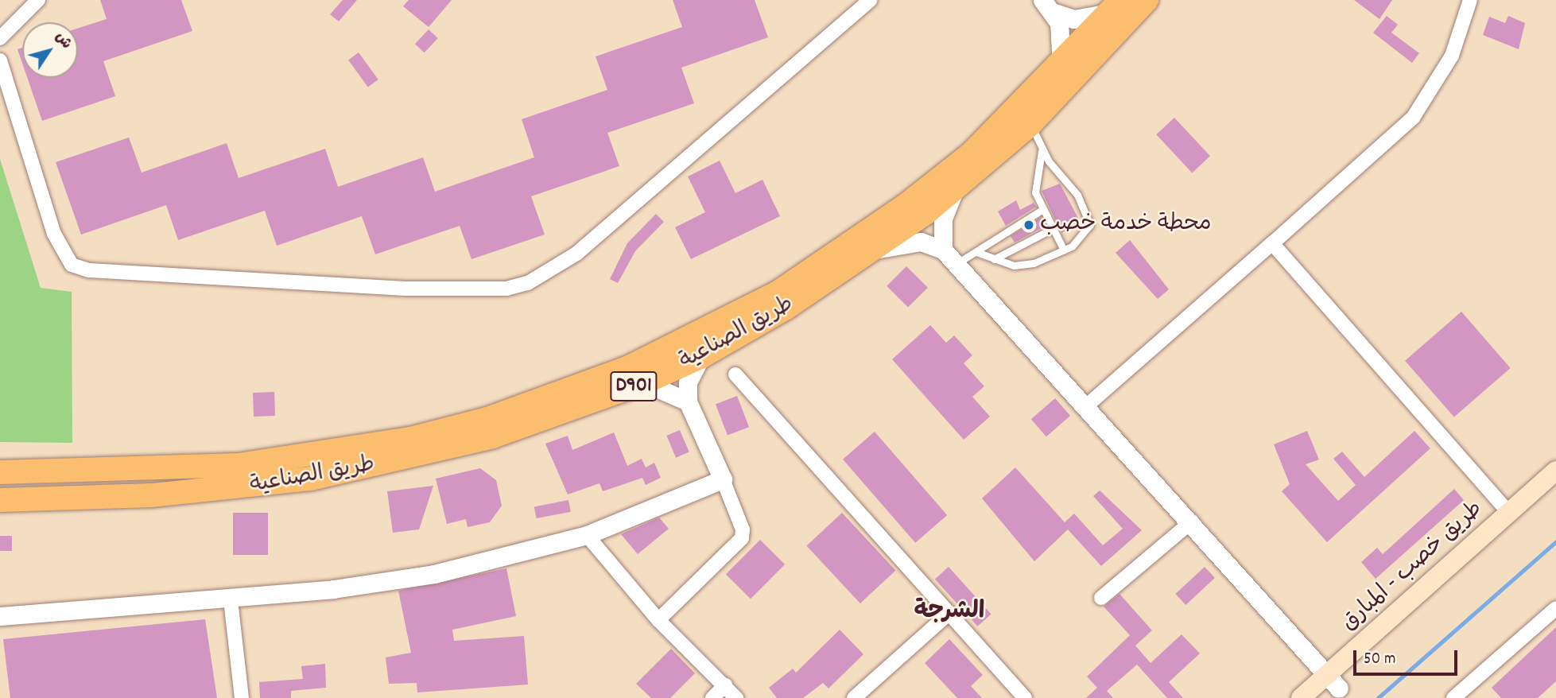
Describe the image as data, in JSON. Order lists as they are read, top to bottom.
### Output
{
  "streets": {
    "highway": ["طريق الصناعية", "D901"],
    "main road": ["طريق خصب - المبارق"]
  },
  "districts": ["الشرجة"],
  "places": ["محطة خدمة خصب"],
  "scale_bar": "50 m",
  "north": "top right"
}
